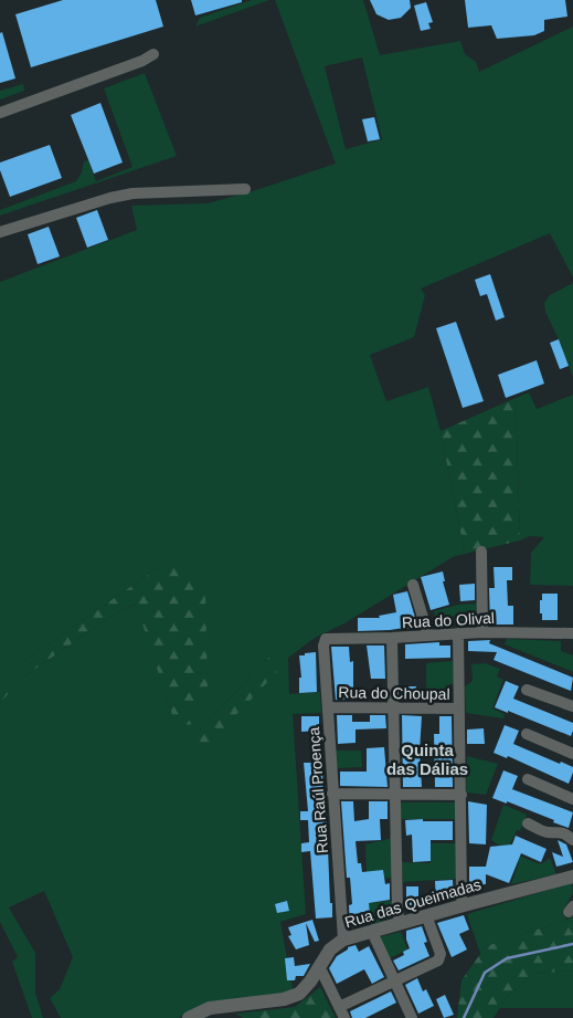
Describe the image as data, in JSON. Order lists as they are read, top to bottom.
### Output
{
  "streets": {
    "street": [
      "Rua do Olival",
      "Rua do Choupal",
      "Rua Raúl Proença",
      "Rua das Queimadas"
    ]
  },
  "crossings": [
    ["Rua do Olival", "Rua Raúl Proença"],
    ["Rua do Choupal", "Rua Raúl Proença"],
    ["Rua Raúl Proença", "Rua das Queimadas"]
  ],
  "districts": ["Quinta das Dálias"]
}
